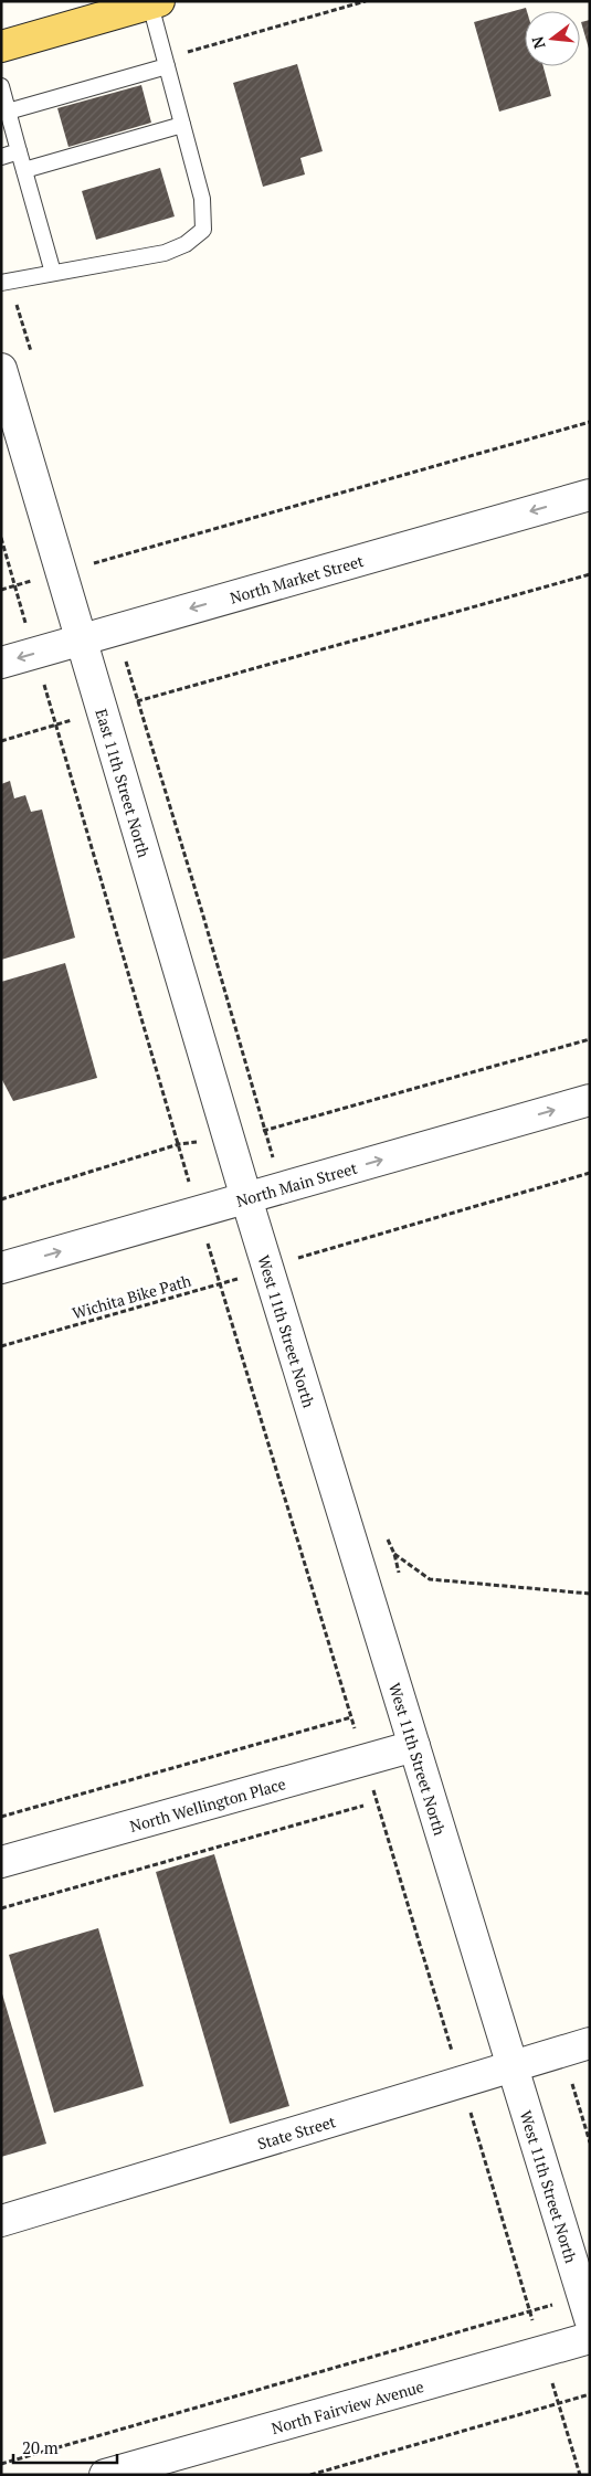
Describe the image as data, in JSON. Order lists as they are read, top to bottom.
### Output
{
  "streets": {
    "street": [
      "North Market Street",
      "East 11th Street North",
      "North Main Street",
      "West 11th Street North",
      "North Wellington Place",
      "State Street",
      "North Fairview Avenue"
    ],
    "path": ["Wichita Bike Path"]
  },
  "crossings": [
    ["North Market Street", "East 11th Street North"],
    ["East 11th Street North", "North Main Street"],
    ["East 11th Street North", "West 11th Street North"],
    ["North Main Street", "West 11th Street North"],
    ["Wichita Bike Path", "West 11th Street North"],
    ["West 11th Street North", "North Wellington Place"],
    ["West 11th Street North", "State Street"]
  ],
  "one_way": ["North Market Street", "North Main Street"],
  "scale_bar": "20 m",
  "north": "left"
}
